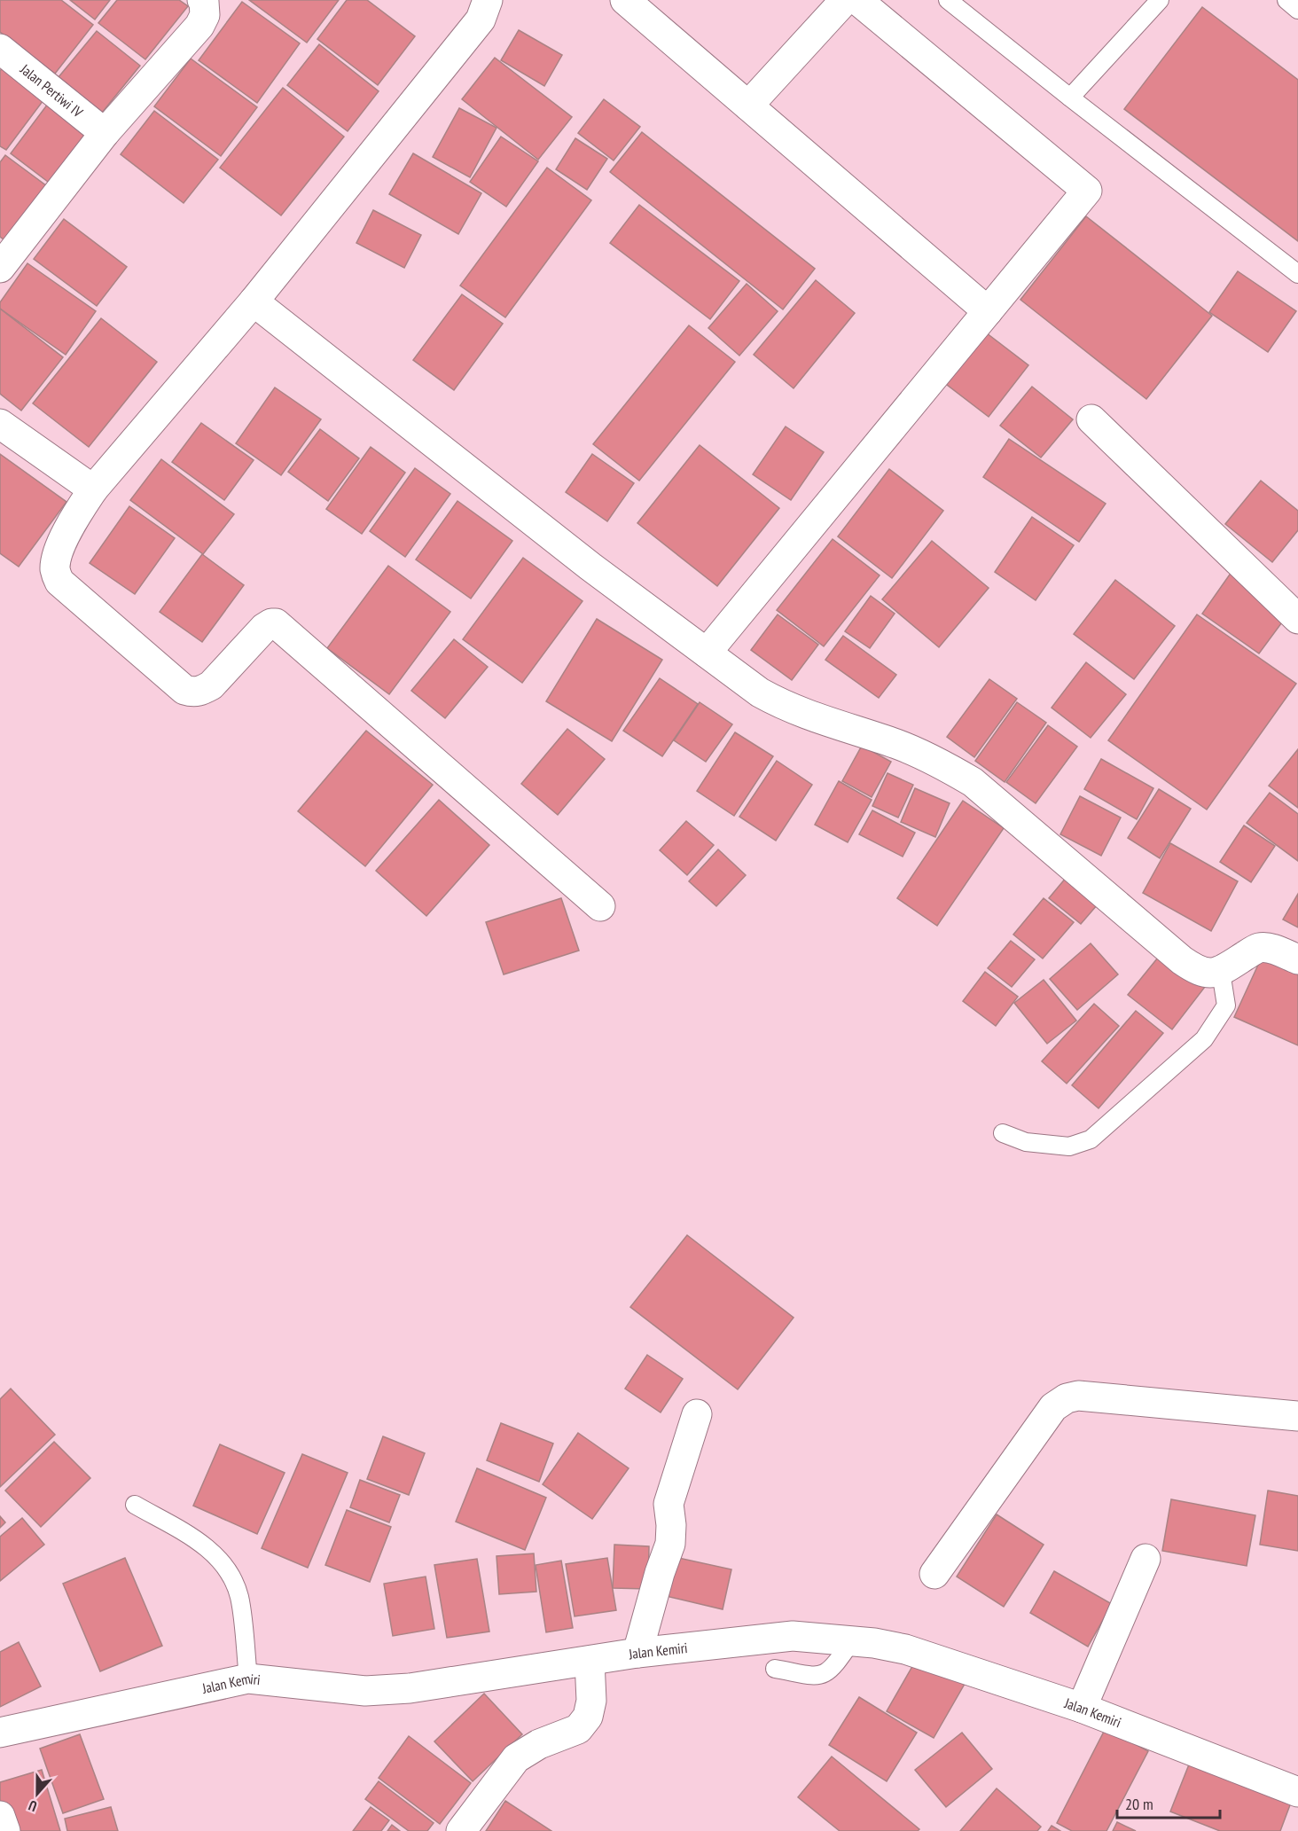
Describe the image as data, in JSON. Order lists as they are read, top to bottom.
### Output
{
  "streets": {
    "street": ["Jalan Pertiwi IV", "Jalan Kemiri"]
  },
  "scale_bar": "20 m",
  "north": "bottom"
}
